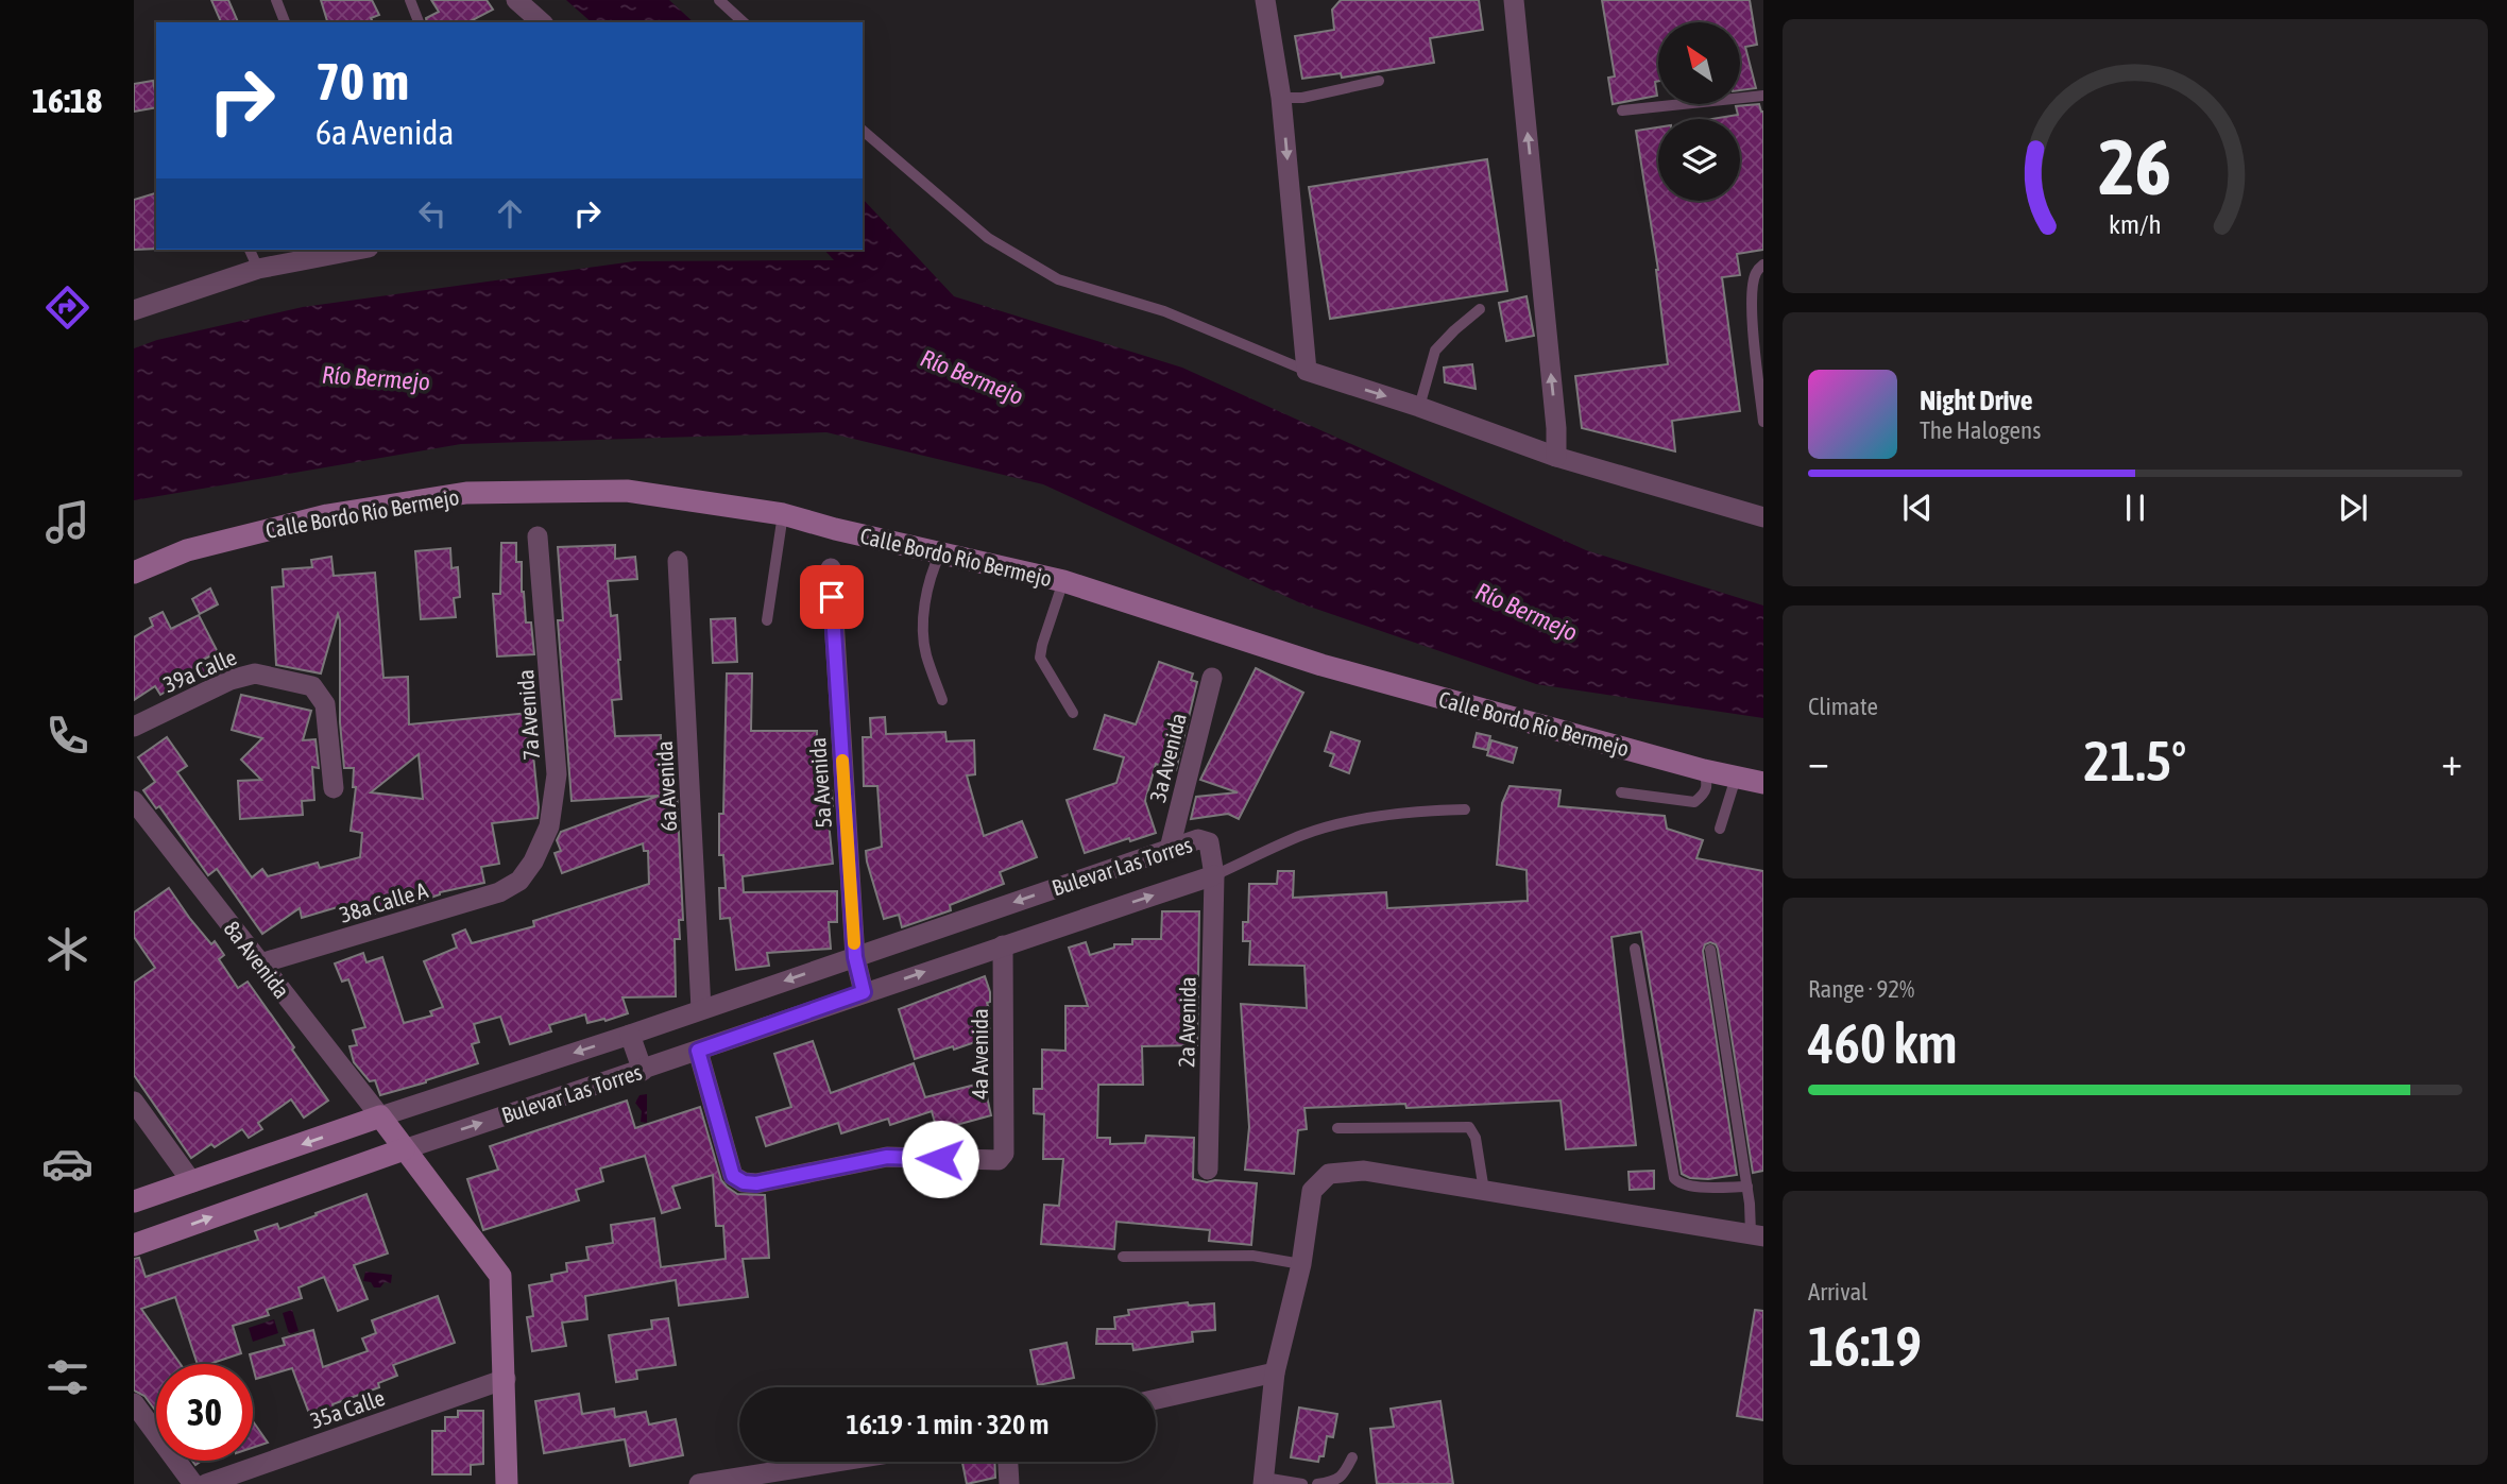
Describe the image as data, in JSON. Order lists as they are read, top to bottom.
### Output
{
  "streets": {
    "main road": ["Calle Bordo Río Bermejo", "Bulevar Las Torres"],
    "street": [
      "39a Calle",
      "7a Avenida",
      "3a Avenida",
      "5a Avenida",
      "6a Avenida",
      "38a Calle A",
      "8a Avenida",
      "2a Avenida",
      "4a Avenida",
      "35a Calle"
    ]
  },
  "crossings": [
    ["7a Avenida", "38a Calle A"],
    ["3a Avenida", "Bulevar Las Torres"],
    ["5a Avenida", "Bulevar Las Torres"],
    ["6a Avenida", "Bulevar Las Torres"],
    ["Bulevar Las Torres", "8a Avenida"],
    ["Bulevar Las Torres", "2a Avenida"],
    ["Bulevar Las Torres", "4a Avenida"],
    ["38a Calle A", "8a Avenida"]
  ],
  "water": ["Río Bermejo"],
  "north": "top left",
  "page": {
    "tabs": "16:18",
    "turn": ["70 m", "6a Avenida"],
    "song": ["Night Drive", "The Halogens"],
    "tile": [
      "Climate",
      ["Range · 92%", "460 km"],
      ["Arrival", "16:19"]
    ],
    "heat": ["−", "21.5°", "+"],
    "limit": "30",
    "trip": "16:19 · 1 min · 320 m",
    "gauge": ["26", "km/h"]
  }
}
